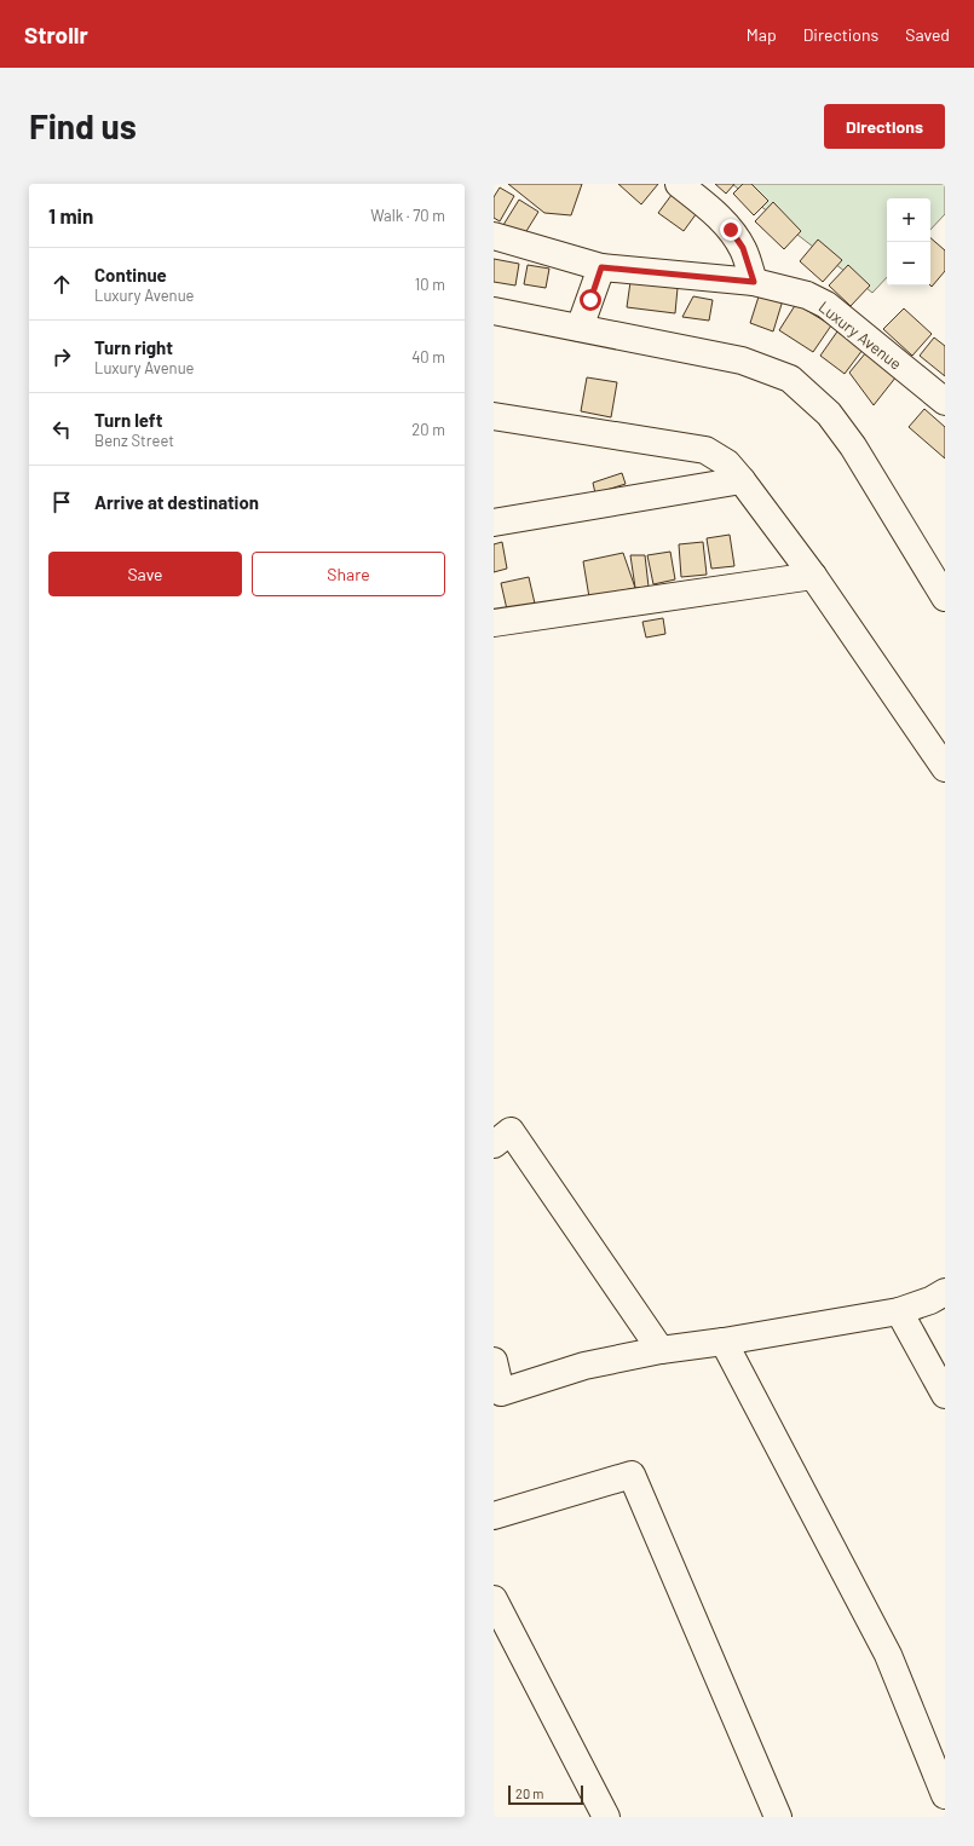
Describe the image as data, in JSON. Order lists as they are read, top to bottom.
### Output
{
  "streets": {
    "street": ["Luxury Avenue"]
  },
  "scale_bar": "20 m",
  "page": {
    "header": "Strollr",
    "nav": ["Map", "Directions", "Saved"],
    "buttons": [
      "Directions",
      ["Save", "Share"]
    ],
    "title": "Find us",
    "heading": ["1 min", "Walk · 70 m"],
    "map_buttons": ["+", "−"],
    "list": [
      ["Continue", "Luxury Avenue", "10 m"],
      ["Turn right", "Luxury Avenue", "40 m"],
      ["Turn left", "Benz Street", "20 m"],
      "Arrive at destination"
    ],
    "scale": "20 m"
  }
}
